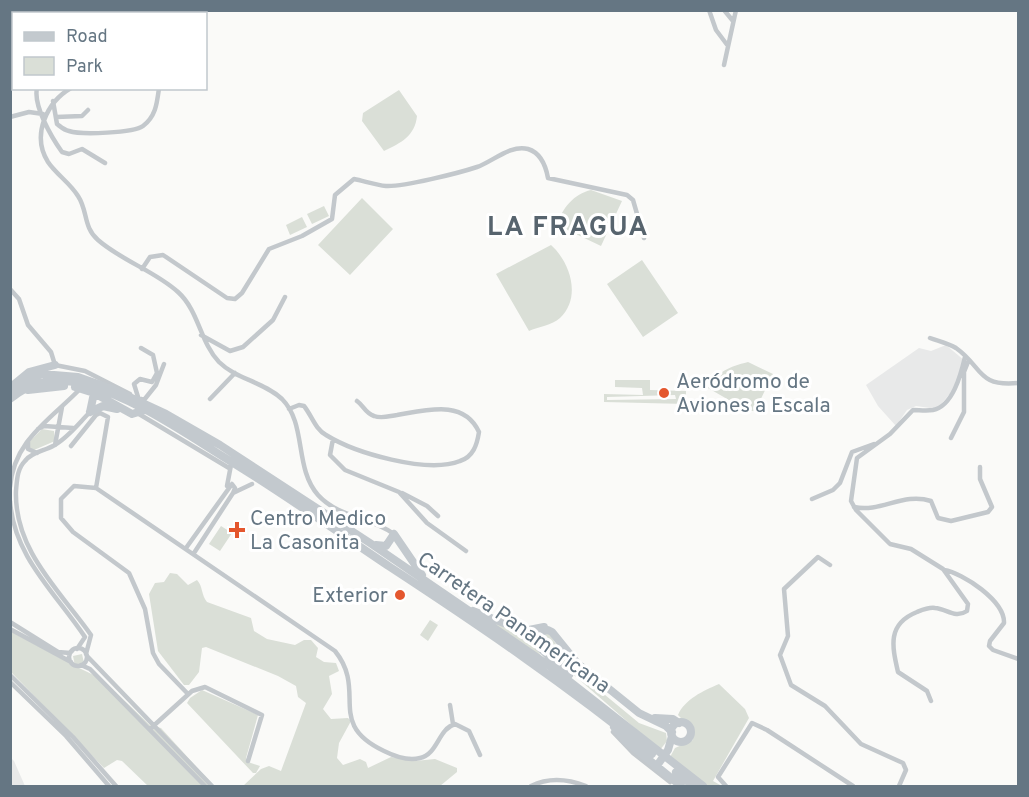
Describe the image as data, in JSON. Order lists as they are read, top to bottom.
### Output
{
  "streets": {
    "main road": ["Carretera Panamericana"]
  },
  "districts": ["LA FRAGUA"],
  "places": {
    "other": ["Aeródromo de Aviones a Escala", "Exterior"],
    "health": ["Centro Medico La Casonita"]
  },
  "legend": ["Road", "Park"]
}
